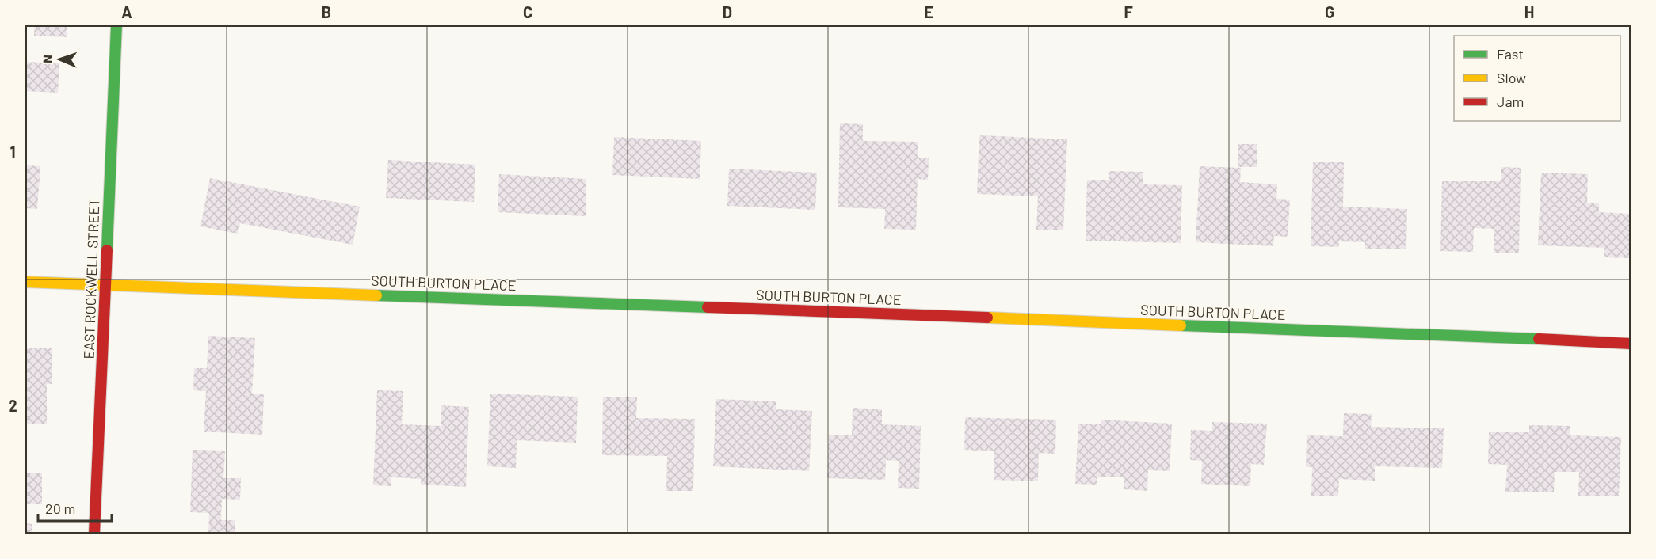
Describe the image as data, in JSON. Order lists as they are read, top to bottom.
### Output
{
  "streets": {
    "street": ["EAST ROCKWELL STREET", "SOUTH BURTON PLACE"]
  },
  "crossings": [
    ["EAST ROCKWELL STREET", "SOUTH BURTON PLACE"]
  ],
  "legend": ["Fast", "Slow", "Jam"],
  "scale_bar": "20 m",
  "north": "left",
  "grid": {
    "columns": [
      "A",
      "B",
      "C",
      "D",
      "E",
      "F",
      "G",
      "H"
    ],
    "rows": ["1", "2"]
  }
}
